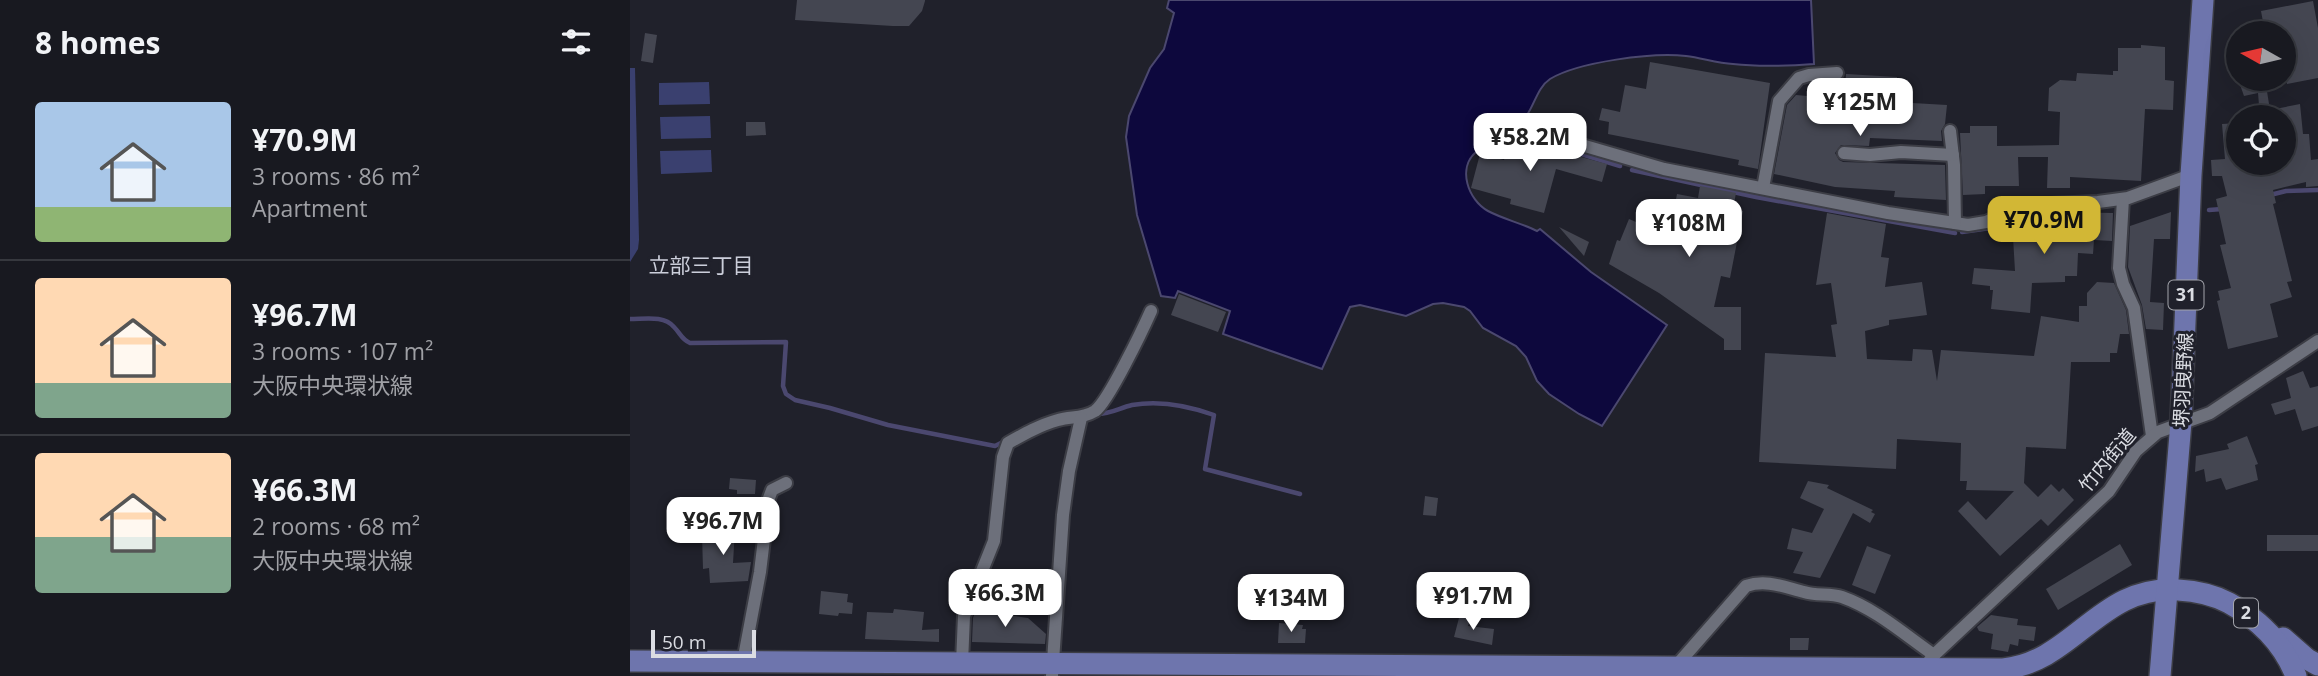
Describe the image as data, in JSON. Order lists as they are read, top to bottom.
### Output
{
  "streets": {
    "main road": ["31", "堺羽曳野線", "2"],
    "street": ["竹内街道"]
  },
  "crossings": [
    ["堺羽曳野線", "竹内街道"],
    ["堺羽曳野線", "2"],
    ["竹内街道", "2"]
  ],
  "districts": ["立部三丁目"],
  "scale_bar": "50 m",
  "north": "left",
  "page": {
    "heading": "8 homes",
    "price": [
      "¥125M",
      "¥58.2M",
      "¥70.9M",
      "¥108M",
      "¥96.7M",
      "¥66.3M",
      "¥91.7M",
      "¥134M"
    ],
    "list": [
      {
        "name": "¥70.9M",
        "note": "3 rooms · 86 m² · Apartment"
      },
      {
        "name": "¥96.7M",
        "note": "3 rooms · 107 m² · 大阪中央環状線"
      },
      {
        "name": "¥66.3M",
        "note": "2 rooms · 68 m² · 大阪中央環状線"
      }
    ],
    "scale": "50 m"
  }
}
